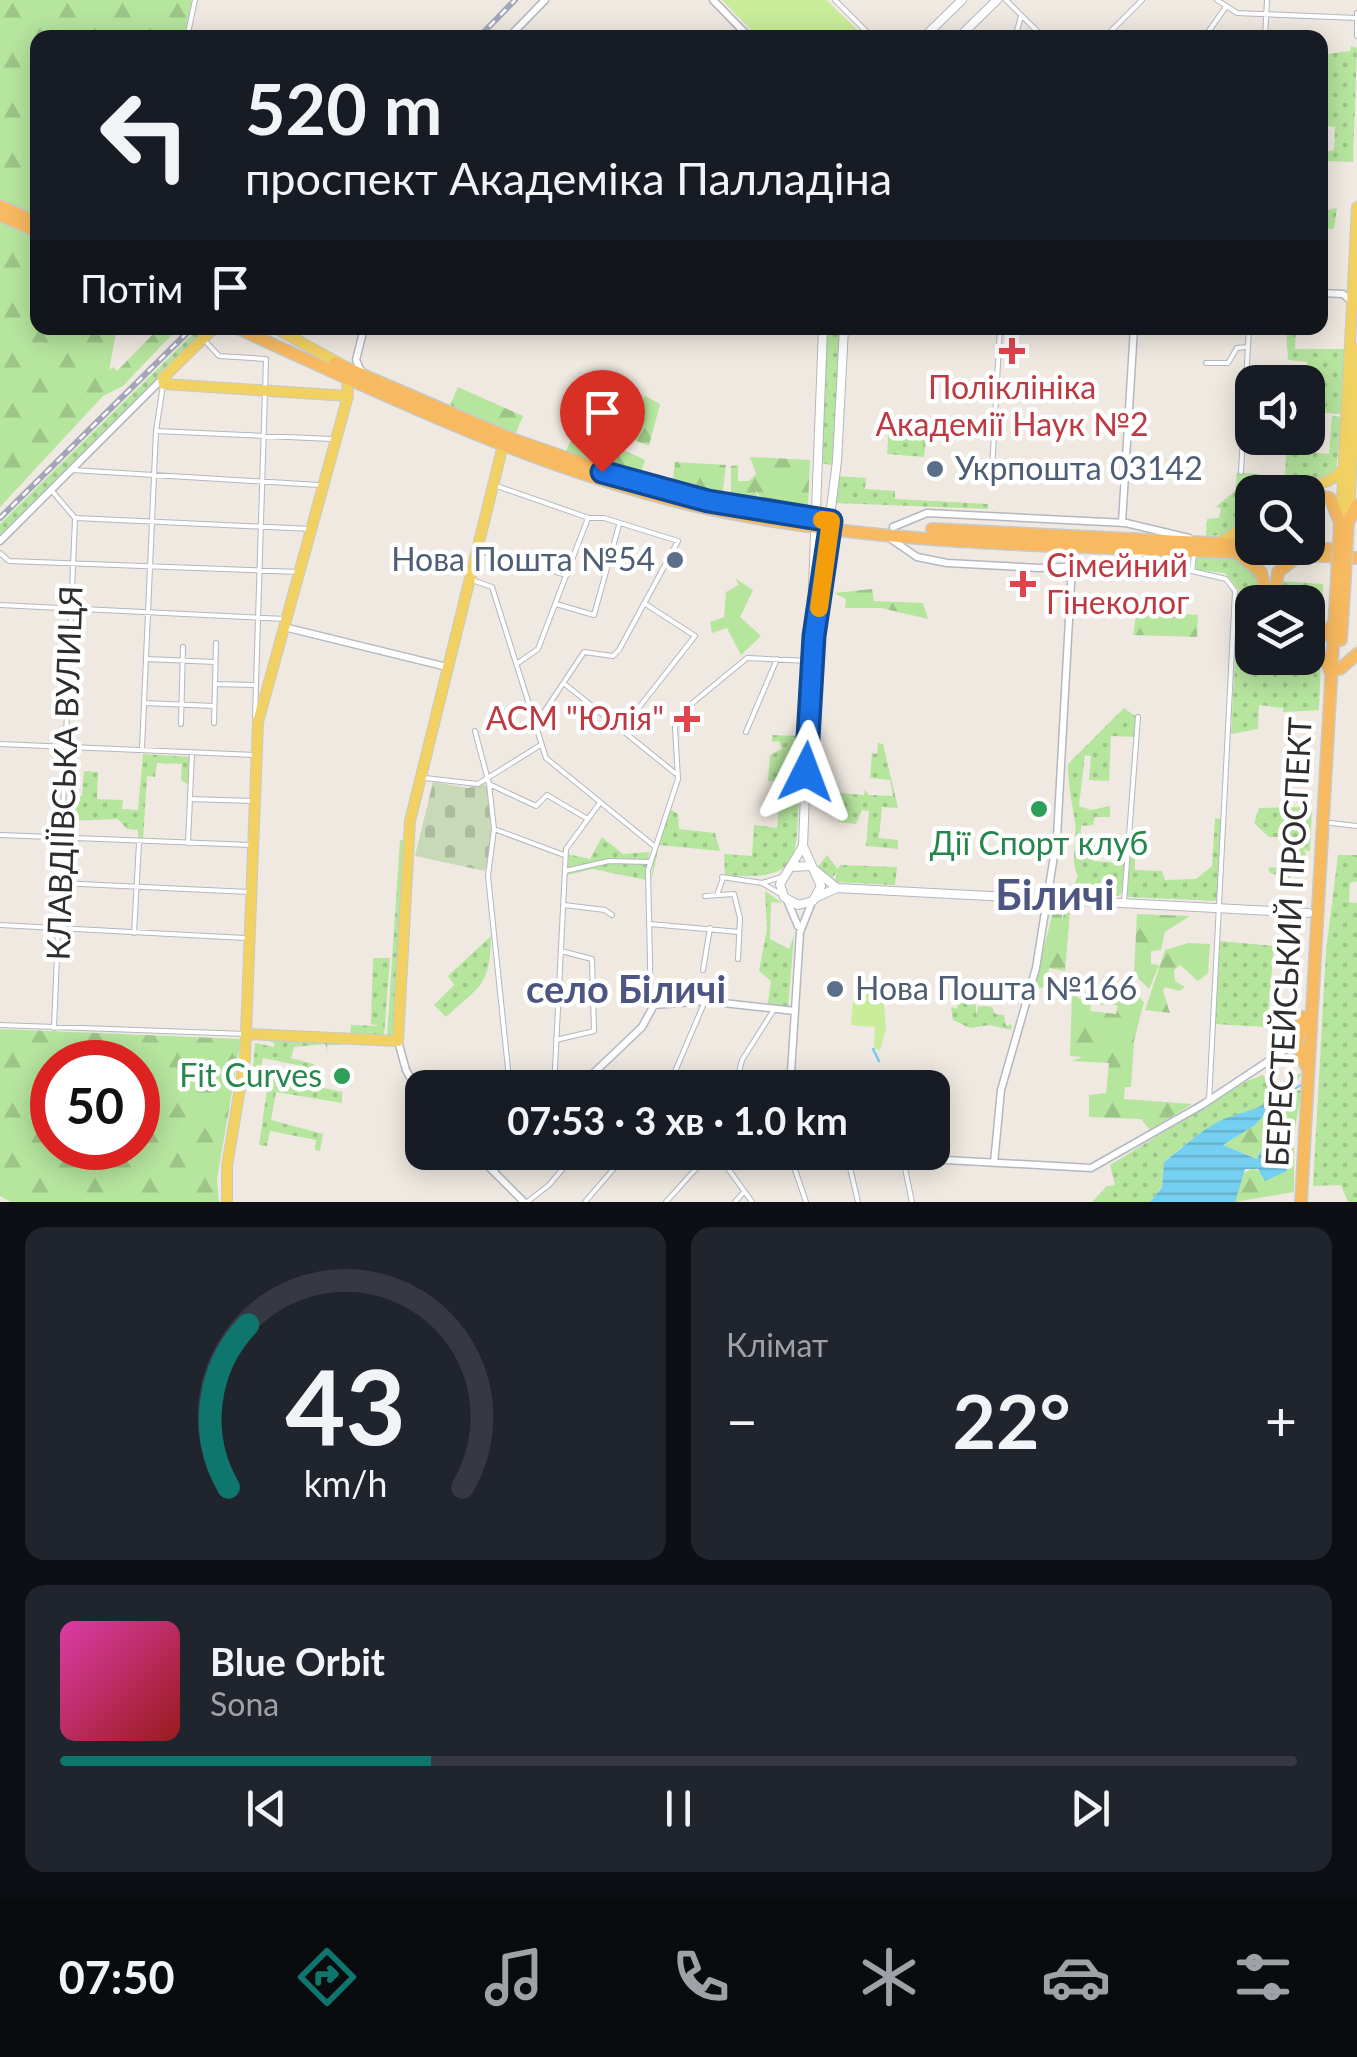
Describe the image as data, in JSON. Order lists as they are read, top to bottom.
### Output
{
  "streets": {
    "highway": ["БЕРЕСТЕЙСЬКИЙ ПРОСПЕКТ"],
    "street": ["КЛАВДІЇВСЬКА ВУЛИЦЯ"]
  },
  "districts": ["Біличі", "село Біличі"],
  "places": {
    "health": ["Поліклініка Академії Наук №2", "Сімейний Гінеколог", "АСМ \"Юлія\""],
    "other": [
      "Укрпошта 03142",
      "Нова Пошта №54",
      "Дії Спорт клуб",
      "Нова Пошта №166",
      "Fit Curves"
    ]
  },
  "page": {
    "turn": ["520 m", "проспект Академіка Палладіна"],
    "then": "Потім",
    "limit": "50",
    "trip": "07:53 · 3 хв · 1.0 km",
    "tile": "Клімат",
    "heat": ["−", "22°", "+"],
    "song": ["Blue Orbit", "Sona"],
    "tabs": "07:50",
    "gauge": ["43", "km/h"]
  }
}
